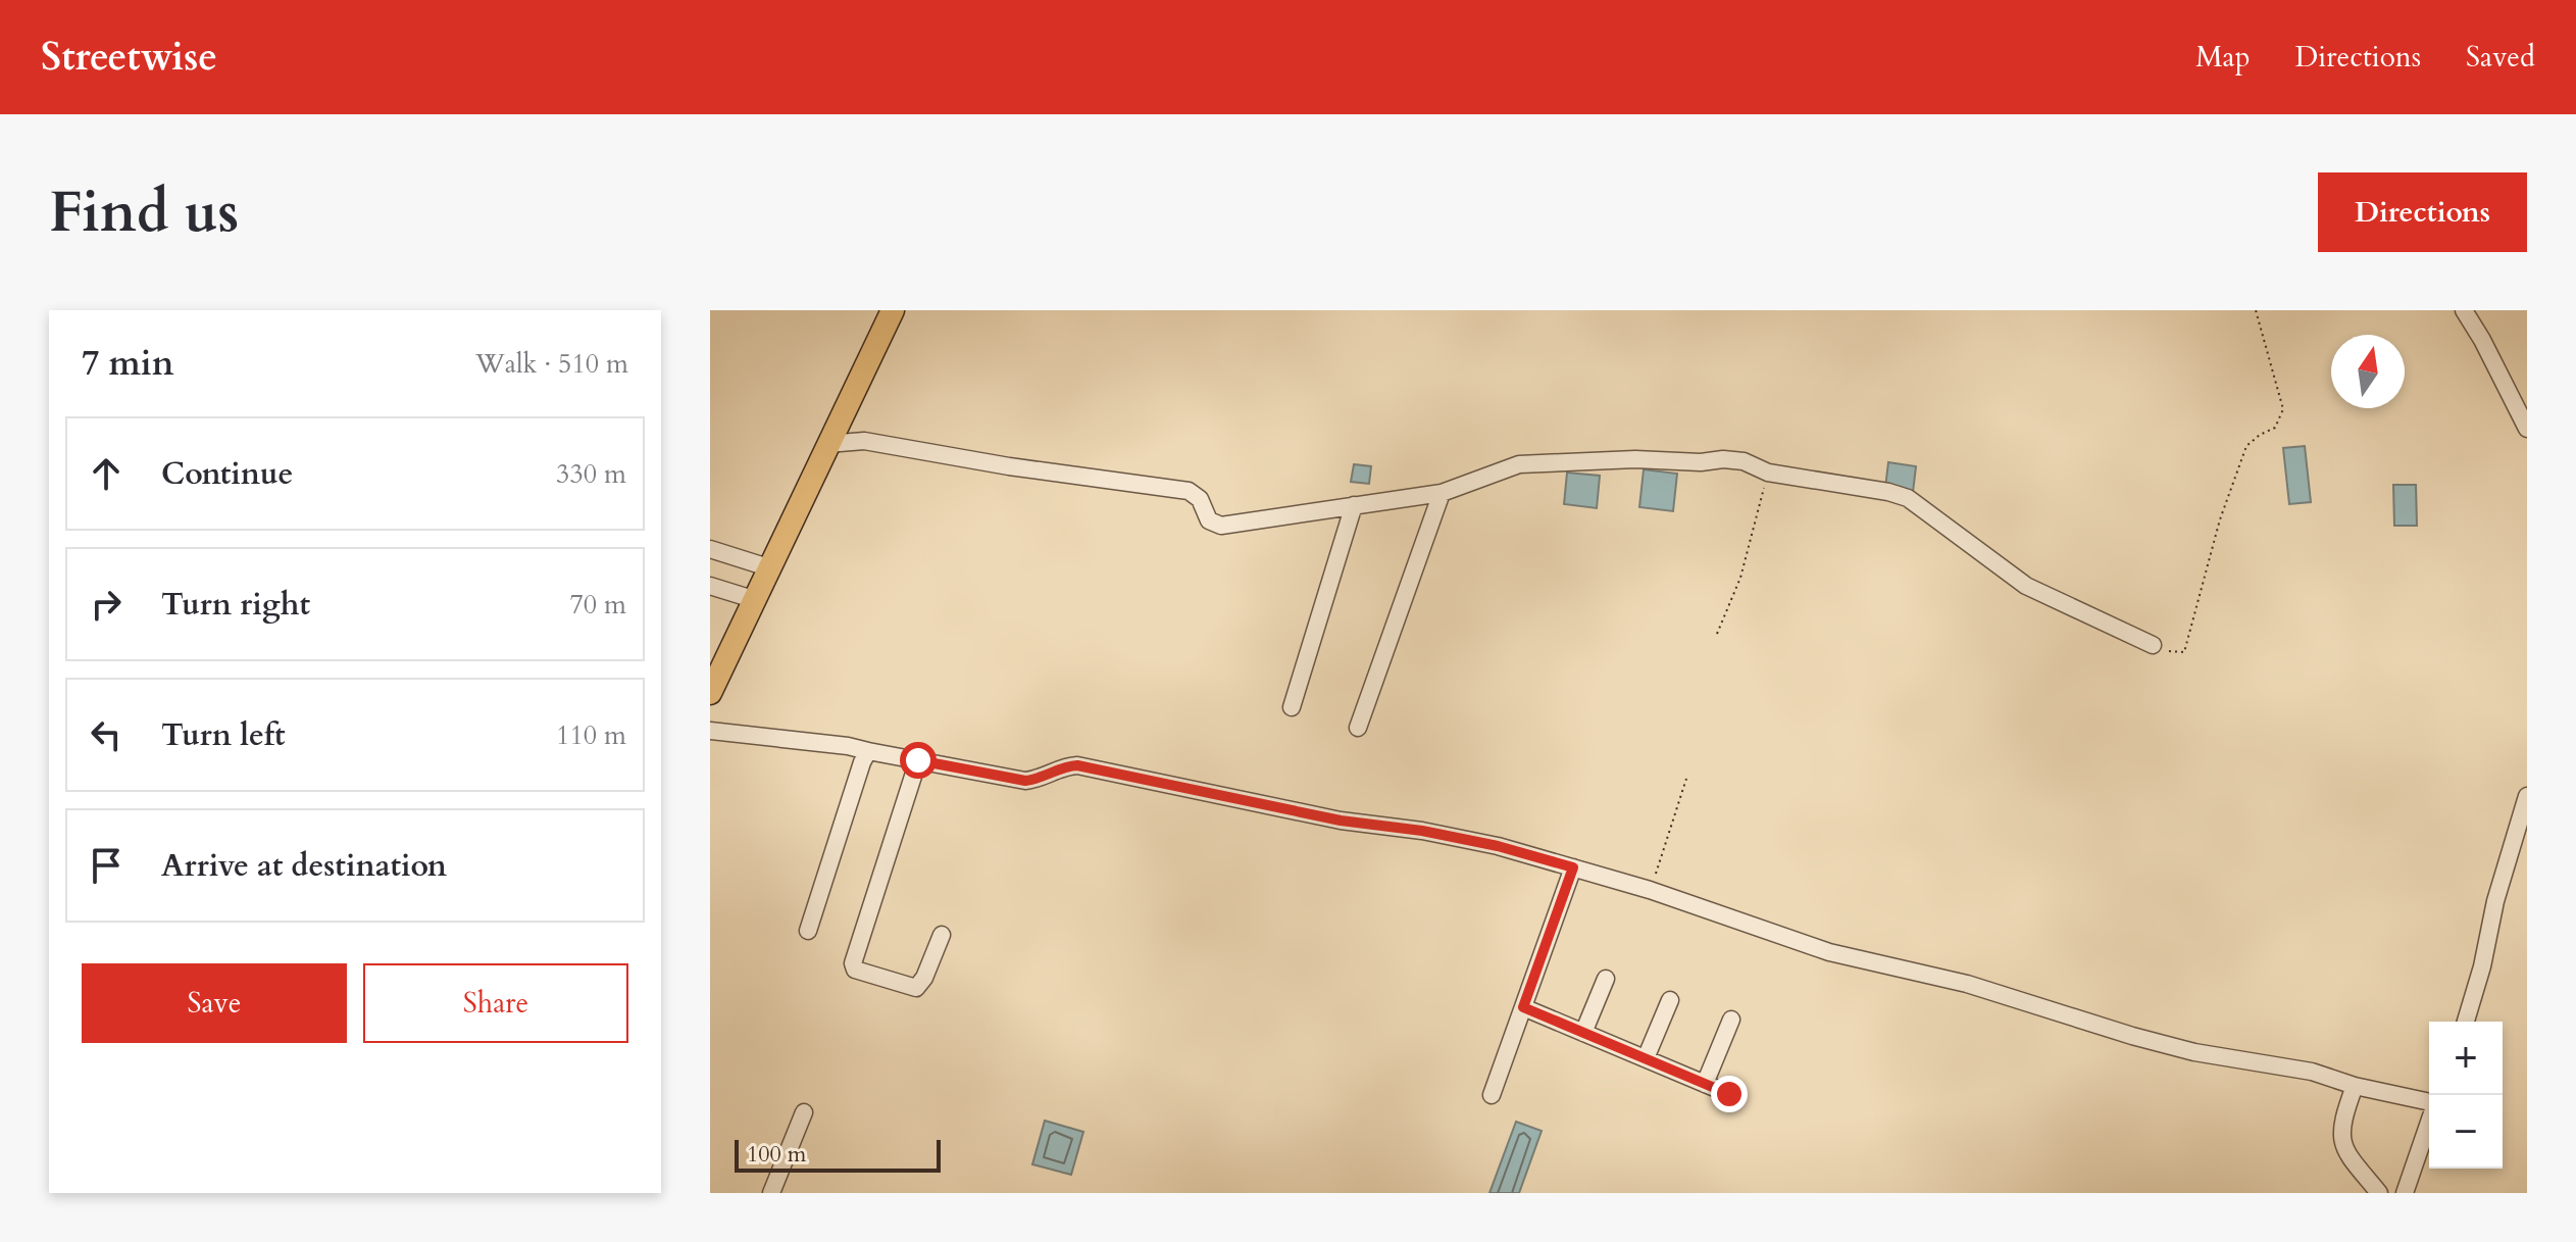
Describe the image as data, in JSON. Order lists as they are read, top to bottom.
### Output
{
  "scale_bar": "100 m",
  "north": "top",
  "page": {
    "header": "Streetwise",
    "nav": ["Map", "Directions", "Saved"],
    "buttons": [
      "Directions",
      ["Save", "Share"]
    ],
    "title": "Find us",
    "heading": ["7 min", "Walk · 510 m"],
    "list": [
      ["Continue", "330 m"],
      ["Turn right", "70 m"],
      ["Turn left", "110 m"],
      "Arrive at destination"
    ],
    "map_buttons": ["+", "−"],
    "scale": "100 m"
  }
}
